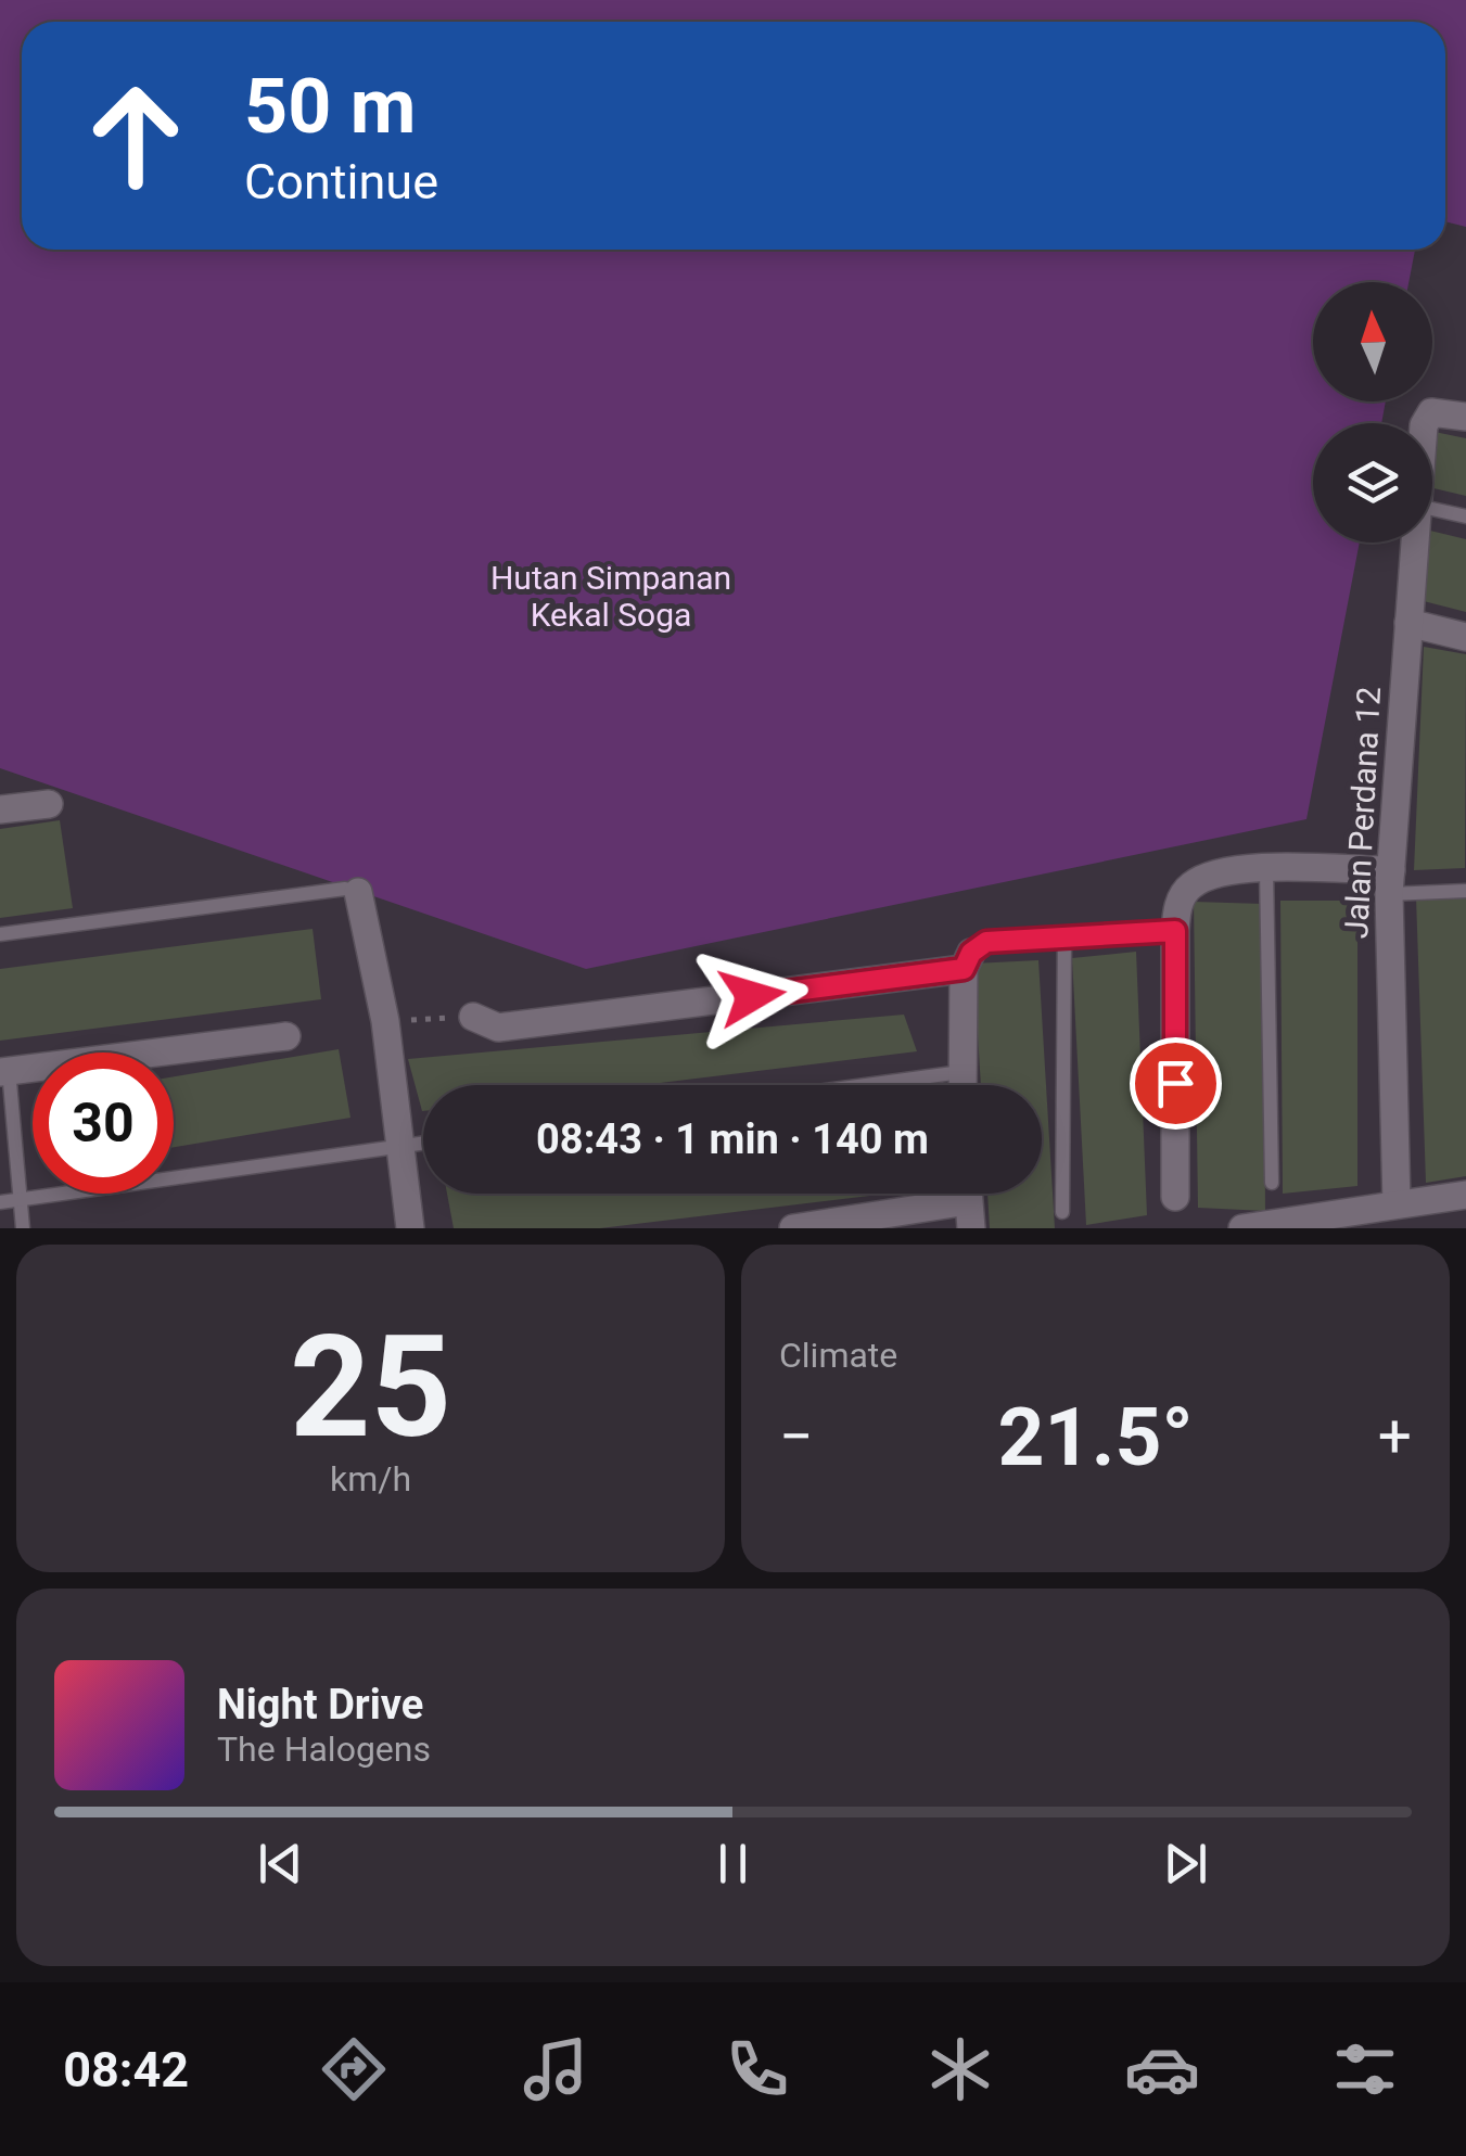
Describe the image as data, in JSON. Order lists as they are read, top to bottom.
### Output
{
  "streets": {
    "street": ["Jalan Perdana 12"]
  },
  "parks": ["Hutan Simpanan Kekal Soga"],
  "north": "top",
  "page": {
    "turn": ["50 m", "Continue"],
    "limit": "30",
    "trip": "08:43 · 1 min · 140 m",
    "tile": [
      ["25", "km/h"],
      "Climate"
    ],
    "heat": ["−", "21.5°", "+"],
    "song": ["Night Drive", "The Halogens"],
    "tabs": "08:42"
  }
}
